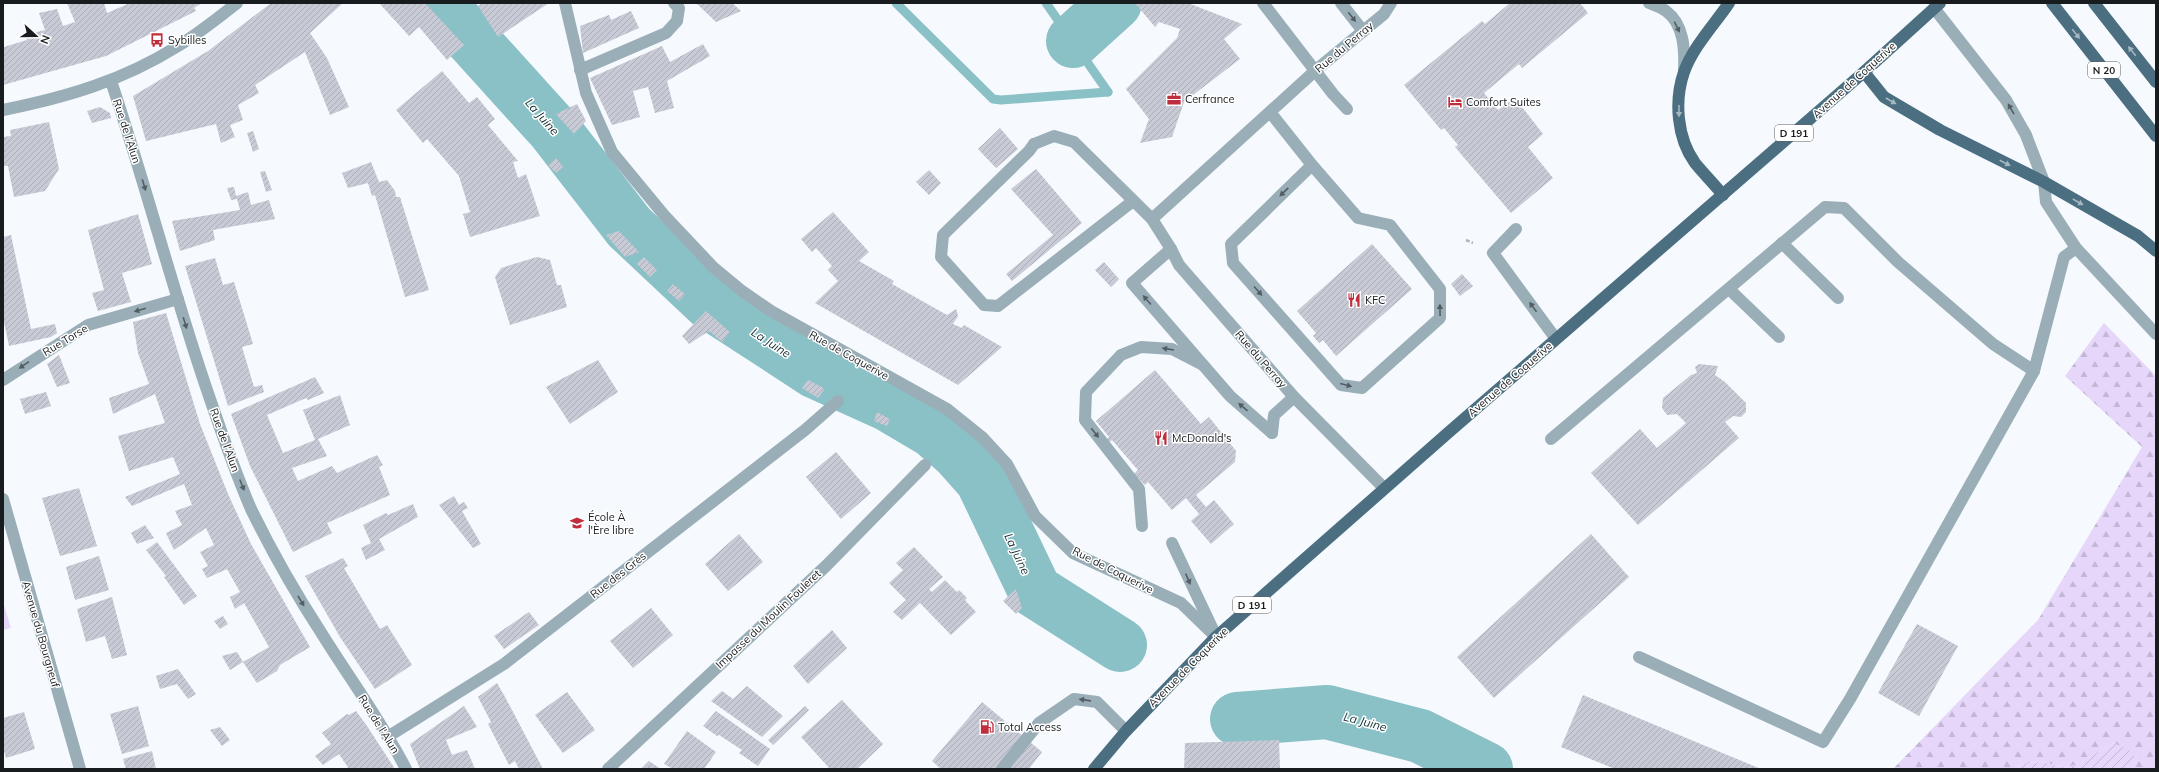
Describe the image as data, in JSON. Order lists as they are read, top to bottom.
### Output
{
  "streets": {
    "main road": ["N 20", "Avenue de Coquerive", "D 191"],
    "street": [
      "Rue du Perray",
      "Rue de l'Alun",
      "Rue Torse",
      "Rue de Coquerive",
      "Rue des Grès",
      "Impasse du Moulin Fouleret",
      "Avenue du Bourgneuf"
    ]
  },
  "crossings": [
    ["Rue du Perray", "Avenue de Coquerive"],
    ["Avenue de Coquerive", "Rue de Coquerive"],
    ["Rue de l'Alun", "Rue Torse"],
    ["Rue de l'Alun", "Rue des Grès"]
  ],
  "one_way": ["Rue de l'Alun", "Rue Torse"],
  "water": ["La Juine"],
  "places": {
    "bus stop": ["Sybilles"],
    "office": ["Cerfrance"],
    "hotel": ["Comfort Suites"],
    "restaurant": ["KFC", "McDonald's"],
    "school or university": ["École À l'Ère libre"],
    "fuel station": ["Total Access"]
  },
  "north": "right"
}
